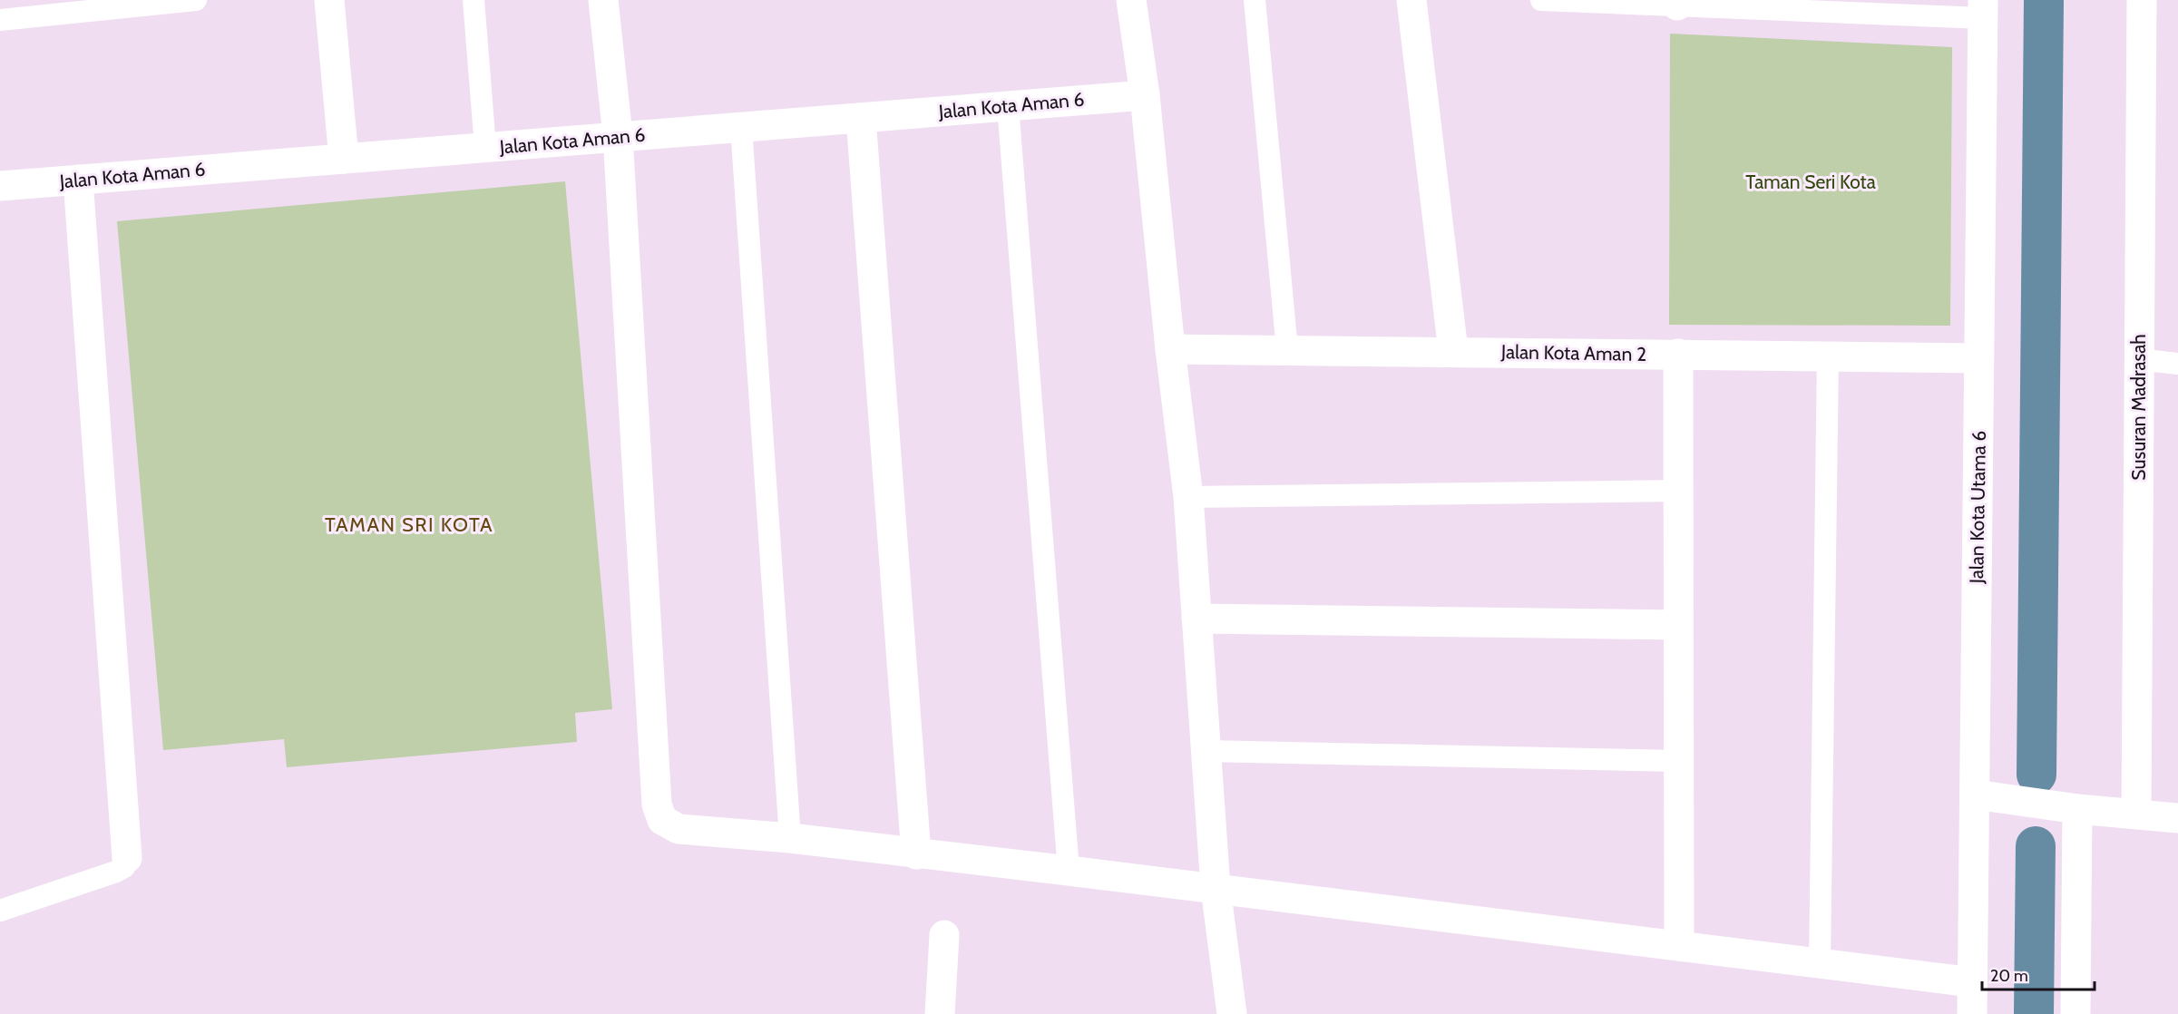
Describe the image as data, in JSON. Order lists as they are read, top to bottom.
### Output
{
  "streets": {
    "street": [
      "Jalan Kota Aman 6",
      "Jalan Kota Aman 2",
      "Susuran Madrasah",
      "Jalan Kota Utama 6"
    ]
  },
  "crossings": [
    ["Jalan Kota Aman 2", "Jalan Kota Utama 6"]
  ],
  "districts": ["TAMAN SRI KOTA"],
  "parks": ["Taman Seri Kota"],
  "scale_bar": "20 m"
}
